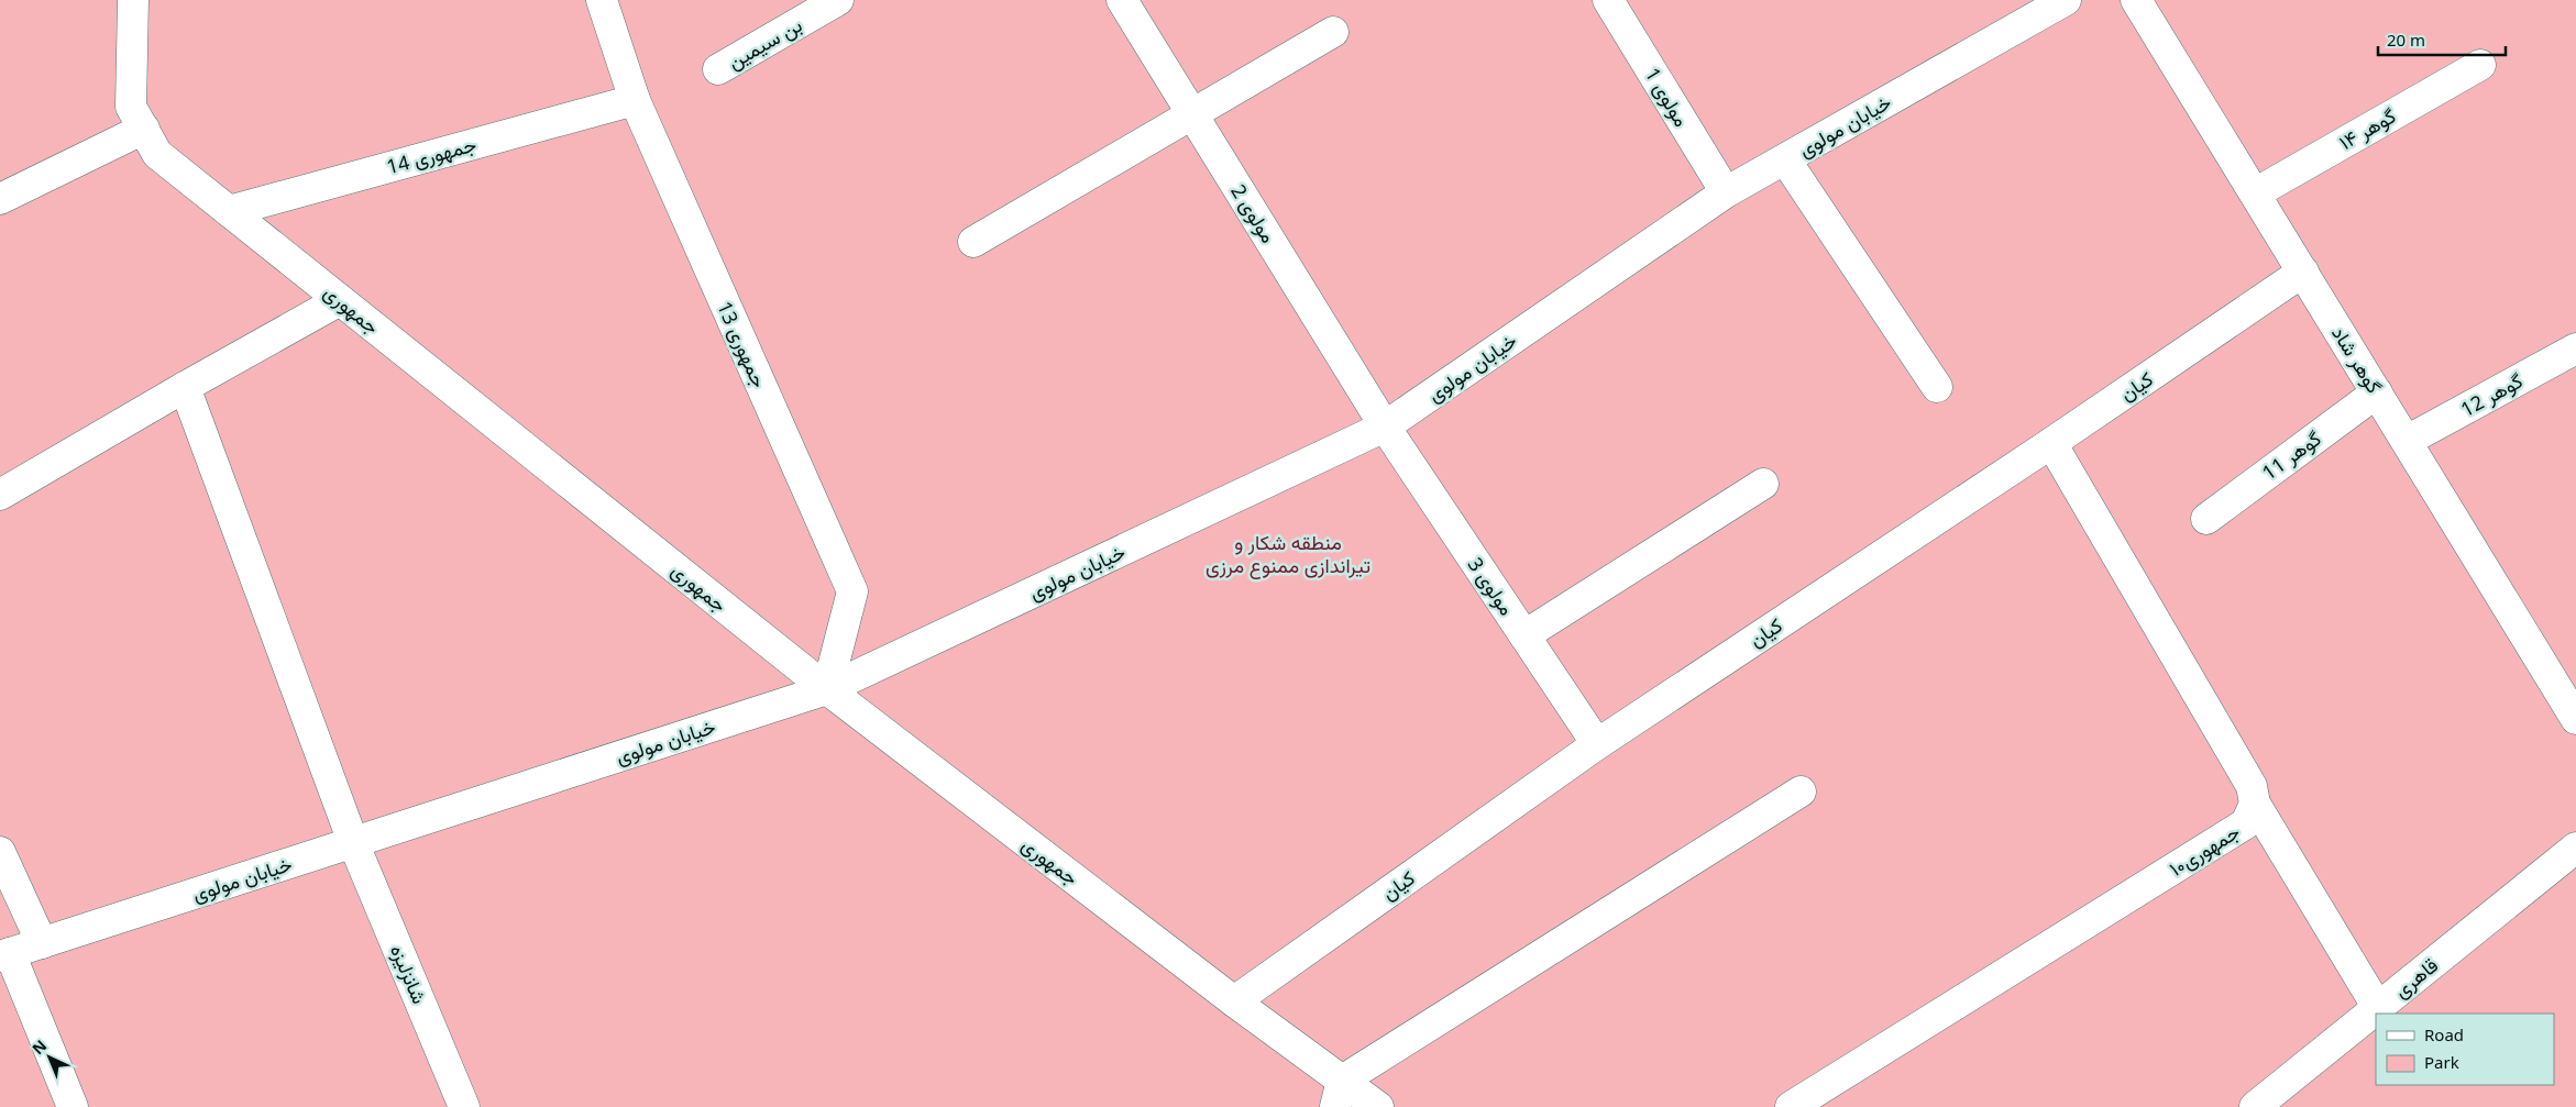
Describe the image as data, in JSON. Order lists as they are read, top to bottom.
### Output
{
  "streets": {
    "street": [
      "بن سیمین",
      "مولوی 1",
      "خیابان مولوی",
      "گوهر ۱۴",
      "جمهوری 14",
      "مولوی 2",
      "جمهوری",
      "جمهوری 13",
      "گوهر شاد",
      "کیان",
      "گوهر 12",
      "گوهر 11",
      "مولوی 3",
      "جمهوری۱۰",
      "شانزلیزه",
      "قاهری"
    ]
  },
  "crossings": [
    ["مولوی 1", "خیابان مولوی"],
    ["خیابان مولوی", "مولوی 2"],
    ["خیابان مولوی", "جمهوری"],
    ["خیابان مولوی", "جمهوری 13"],
    ["خیابان مولوی", "مولوی 3"],
    ["خیابان مولوی", "شانزلیزه"],
    ["گوهر ۱۴", "گوهر شاد"],
    ["جمهوری 14", "جمهوری"],
    ["جمهوری 14", "جمهوری 13"],
    ["مولوی 2", "مولوی 3"],
    ["جمهوری", "جمهوری 13"],
    ["جمهوری", "کیان"],
    ["گوهر شاد", "کیان"],
    ["گوهر شاد", "گوهر 12"],
    ["گوهر شاد", "گوهر 11"],
    ["کیان", "مولوی 3"],
    ["کیان", "جمهوری۱۰"]
  ],
  "parks": ["منطقه شکار و تیراندازی ممنوع مرزی"],
  "legend": ["Road", "Park"],
  "scale_bar": "20 m",
  "north": "top left"
}
